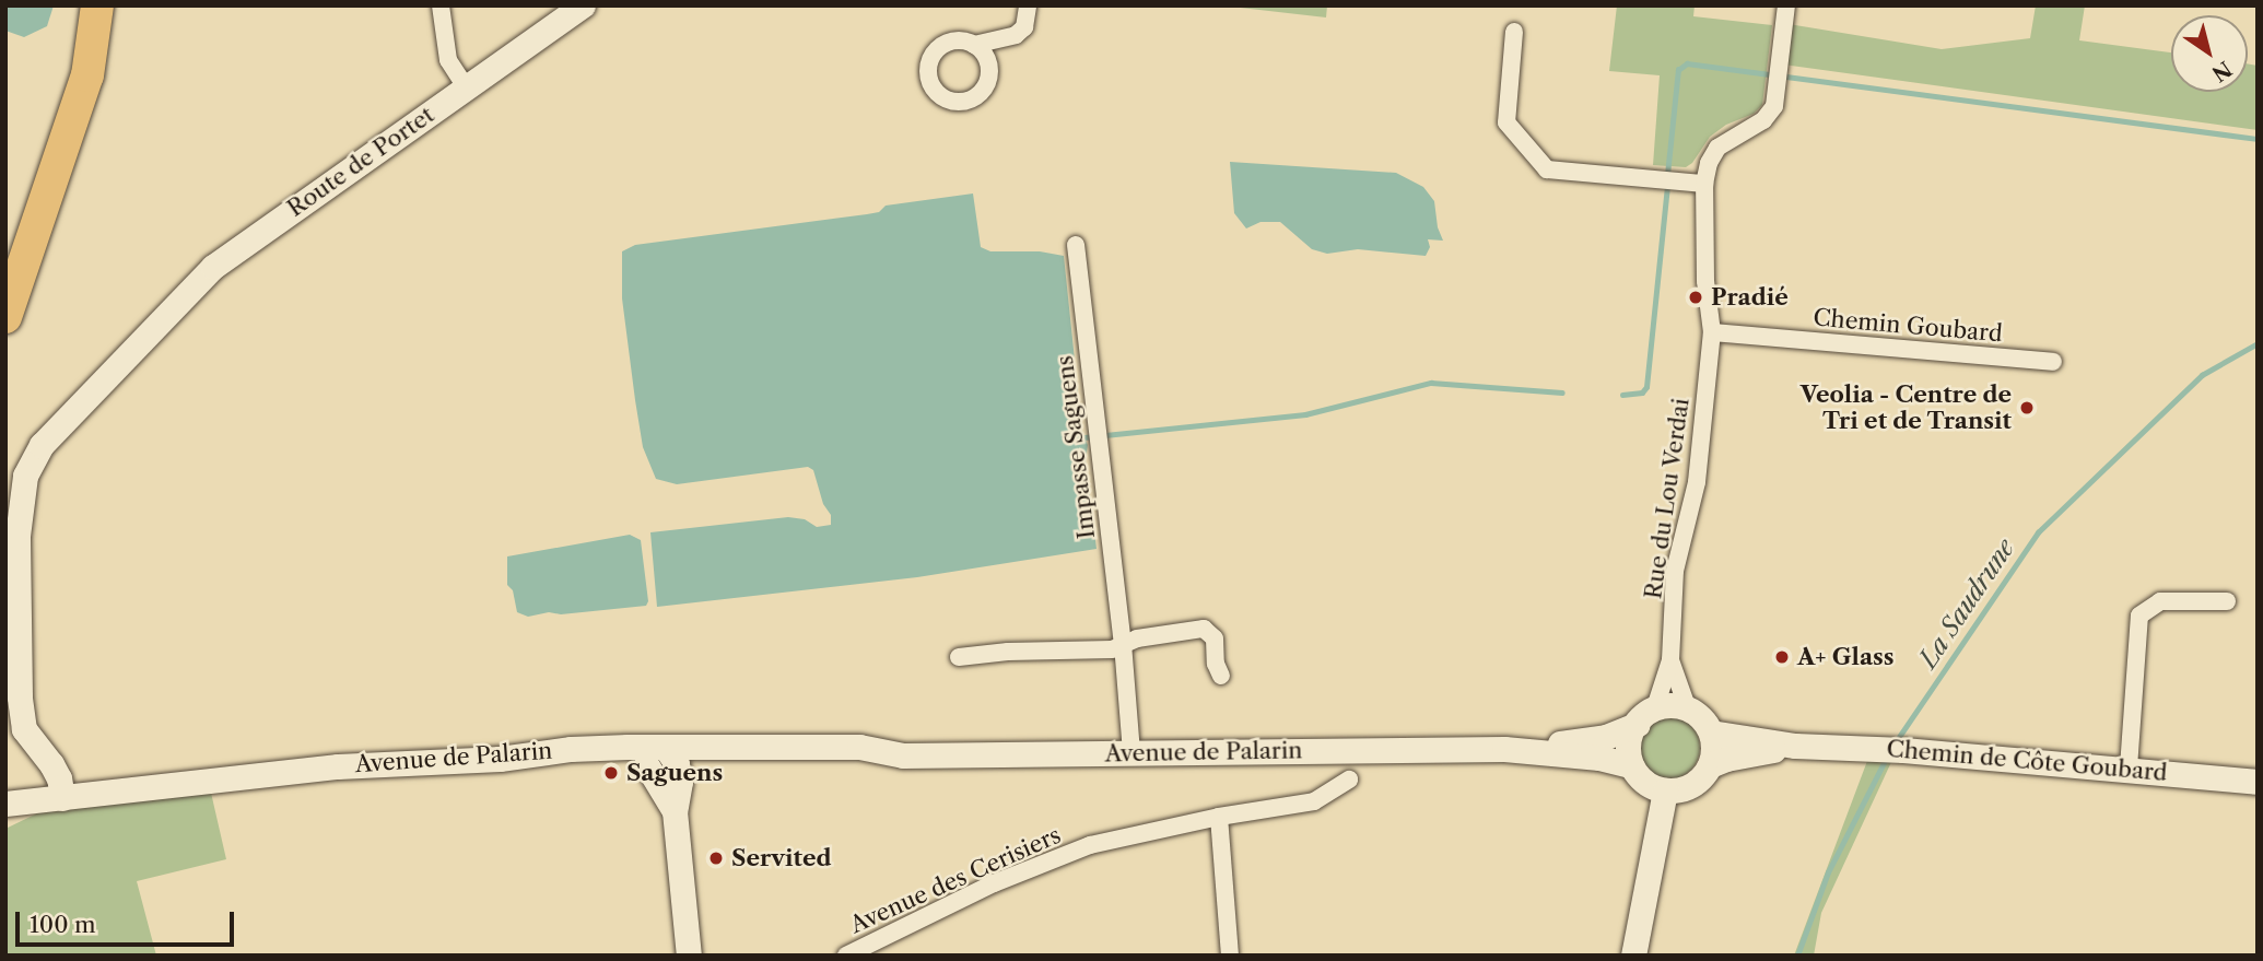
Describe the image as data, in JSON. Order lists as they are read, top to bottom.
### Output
{
  "streets": {
    "main road": ["Route de Portet", "Avenue de Palarin", "Chemin de Côte Goubard"],
    "street": [
      "Chemin Goubard",
      "Impasse Saguens",
      "Rue du Lou Verdai",
      "Avenue des Cerisiers"
    ]
  },
  "crossings": [
    ["Route de Portet", "Avenue de Palarin"],
    ["Chemin Goubard", "Rue du Lou Verdai"],
    ["Impasse Saguens", "Avenue de Palarin"],
    ["Rue du Lou Verdai", "Avenue de Palarin"],
    ["Rue du Lou Verdai", "Chemin de Côte Goubard"],
    ["Avenue de Palarin", "Chemin de Côte Goubard"]
  ],
  "water": ["La Saudrune"],
  "places": [
    "Pradié",
    "Veolia - Centre de Tri et de Transit",
    "A+ Glass",
    "Saguens",
    "Servited"
  ],
  "scale_bar": "100 m",
  "north": "bottom right"
}
